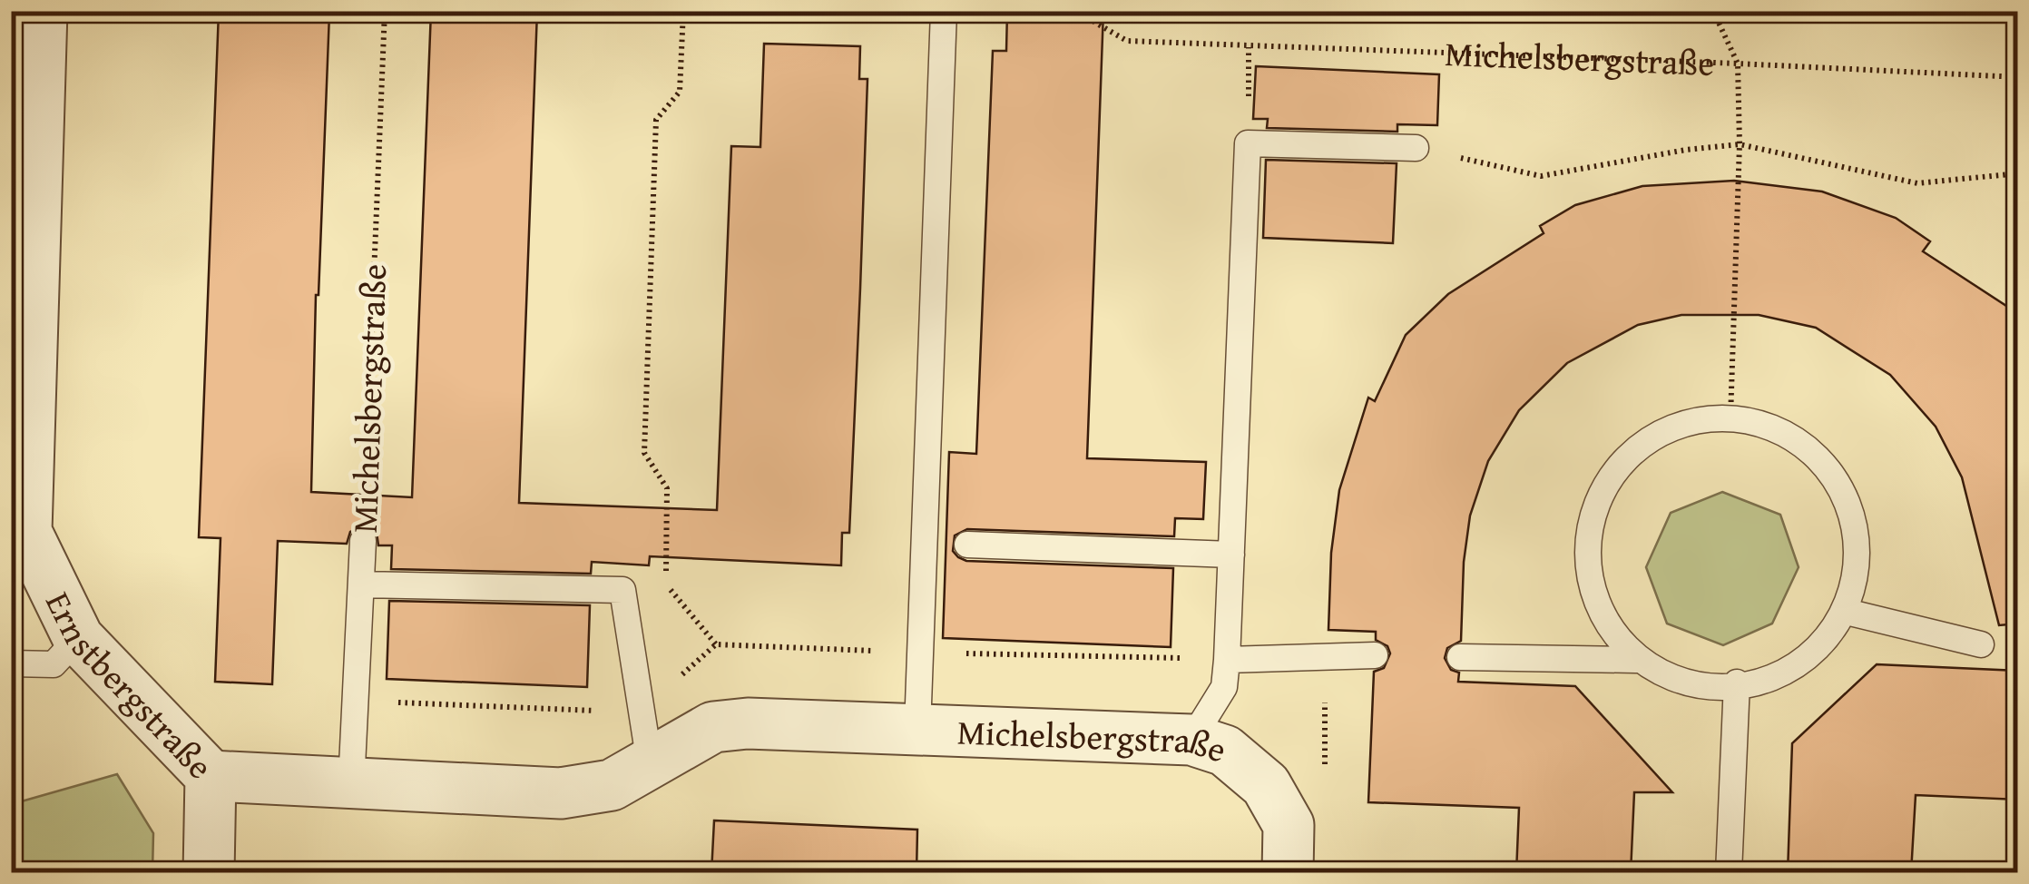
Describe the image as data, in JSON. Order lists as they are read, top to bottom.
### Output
{
  "streets": {
    "street": ["Michelsbergstraße", "Ernstbergstraße"]
  },
  "crossings": [
    ["Michelsbergstraße", "Ernstbergstraße"]
  ]
}
